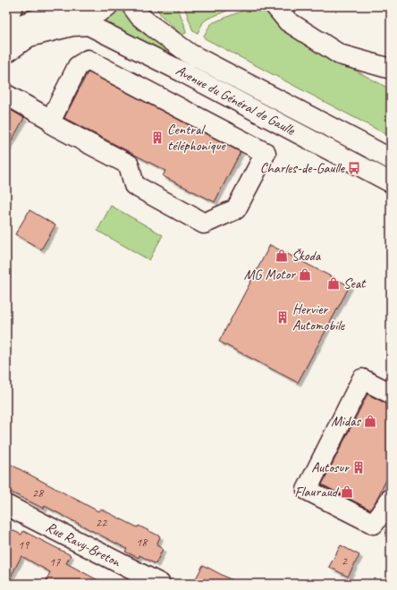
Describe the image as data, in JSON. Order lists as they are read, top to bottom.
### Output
{
  "streets": {
    "main road": ["Avenue du Général de Gaulle", "Rue Ravy-Breton"]
  },
  "places": {
    "building": ["Central téléphonique", "Hervier Automobile", "Autosur"],
    "bus stop": ["Charles-de-Gaulle"],
    "shop": [
      "Škoda",
      "MG Motor",
      "Seat",
      "Midas",
      "Flauraud"
    ]
  },
  "house_numbers": [
    "28",
    "22",
    "18",
    "19",
    "2",
    "17"
  ]
}
